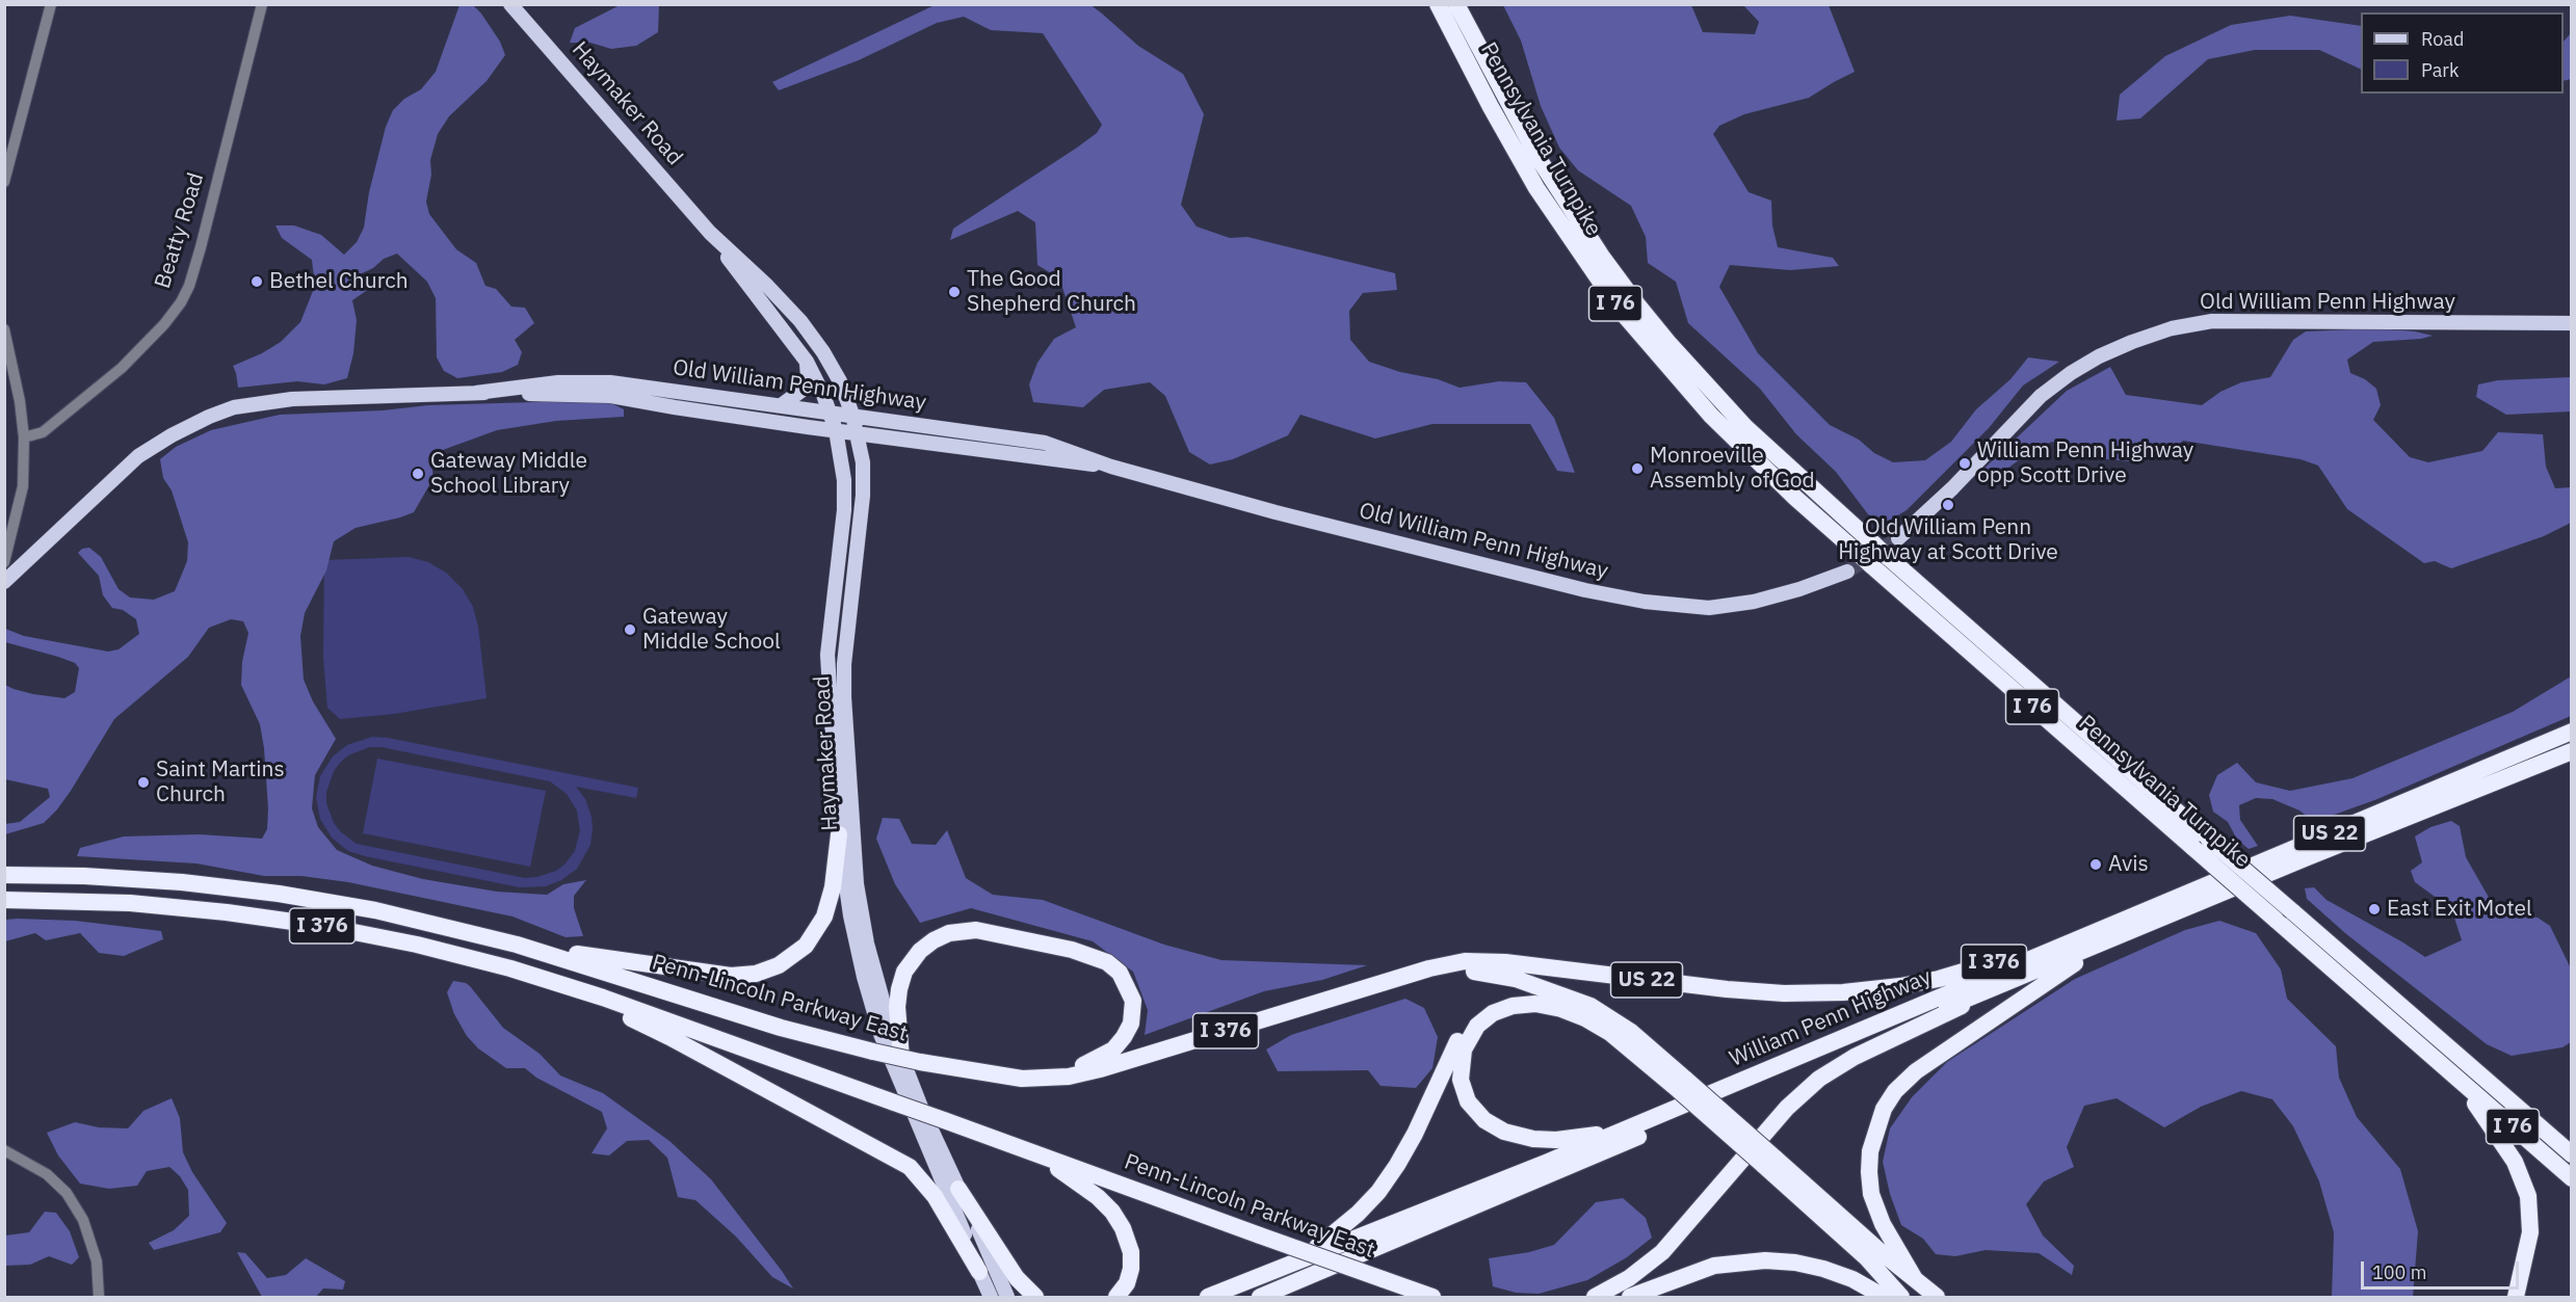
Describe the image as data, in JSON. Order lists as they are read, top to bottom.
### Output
{
  "streets": {
    "highway": [
      "Pennsylvania Turnpike",
      "I 76",
      "US 22",
      "I 376",
      "Penn-Lincoln Parkway East",
      "William Penn Highway"
    ],
    "main road": ["Haymaker Road", "Old William Penn Highway"],
    "street": ["Beatty Road"]
  },
  "crossings": [
    ["Haymaker Road", "Old William Penn Highway"],
    ["US 22", "William Penn Highway"],
    ["Penn-Lincoln Parkway East", "William Penn Highway"]
  ],
  "places": [
    "Bethel Church",
    "The Good Shepherd Church",
    "William Penn Highway opp Scott Drive",
    "Monroeville Assembly of God",
    "Gateway Middle School Library",
    "Old William Penn Highway at Scott Drive",
    "Gateway Middle School",
    "Saint Martins Church",
    "Avis",
    "East Exit Motel"
  ],
  "legend": ["Road", "Park"],
  "scale_bar": "100 m"
}
